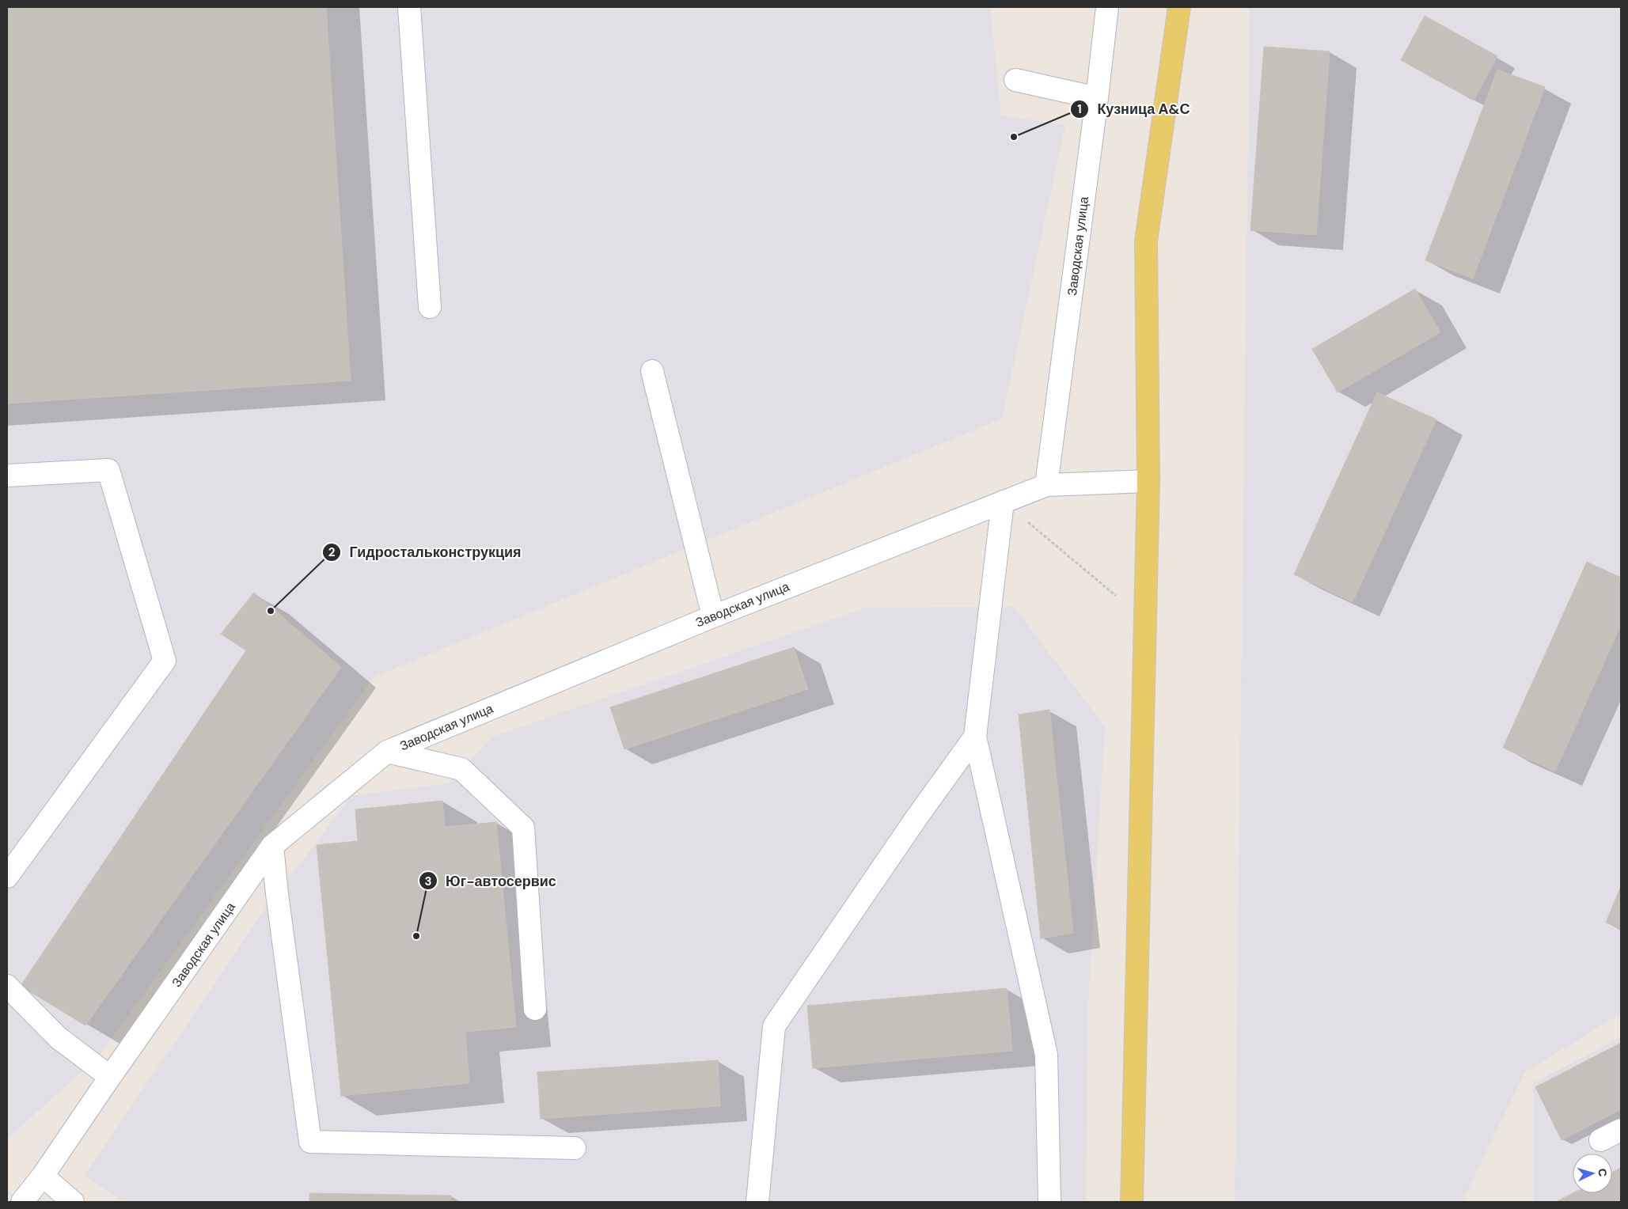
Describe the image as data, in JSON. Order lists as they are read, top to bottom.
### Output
{
  "streets": {
    "street": ["Заводская улица"]
  },
  "places": ["Кузница А&С", "Гидростальконструкция", "Юг-автосервис"],
  "north": "right"
}
